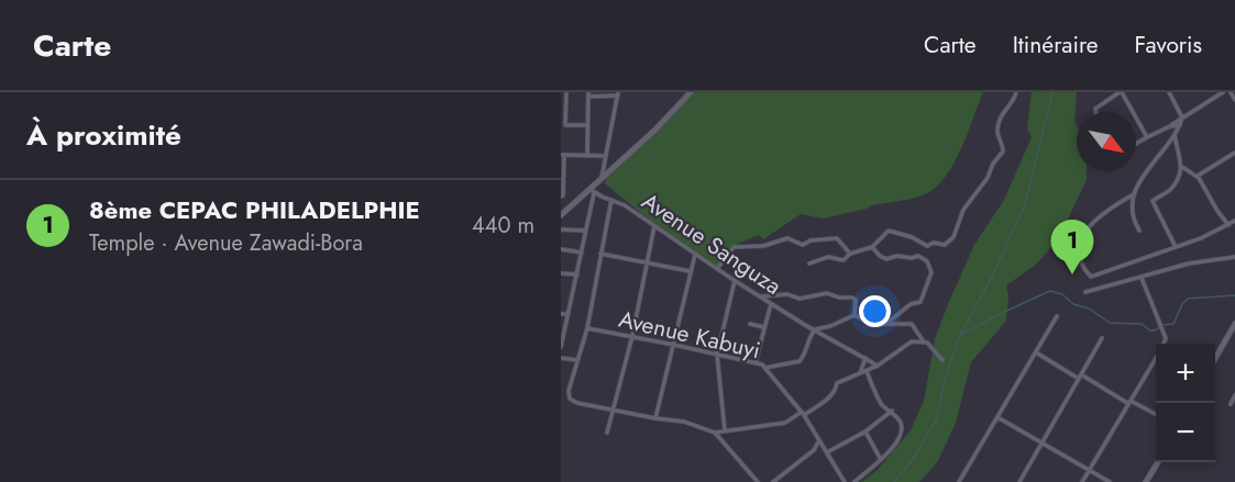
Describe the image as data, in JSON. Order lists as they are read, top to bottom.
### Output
{
  "streets": {
    "street": ["Avenue Sanguza", "Avenue Kabuyi"]
  },
  "north": "bottom right",
  "page": {
    "header": "Carte",
    "nav": ["Carte", "Itinéraire", "Favoris"],
    "heading": "À proximité",
    "list": [
      {
        "mark": "1",
        "name": "8ème CEPAC PHILADELPHIE",
        "note": "Temple · Avenue Zawadi-Bora",
        "value": "440 m"
      }
    ],
    "pins": "1",
    "map_buttons": ["+", "−"]
  }
}
